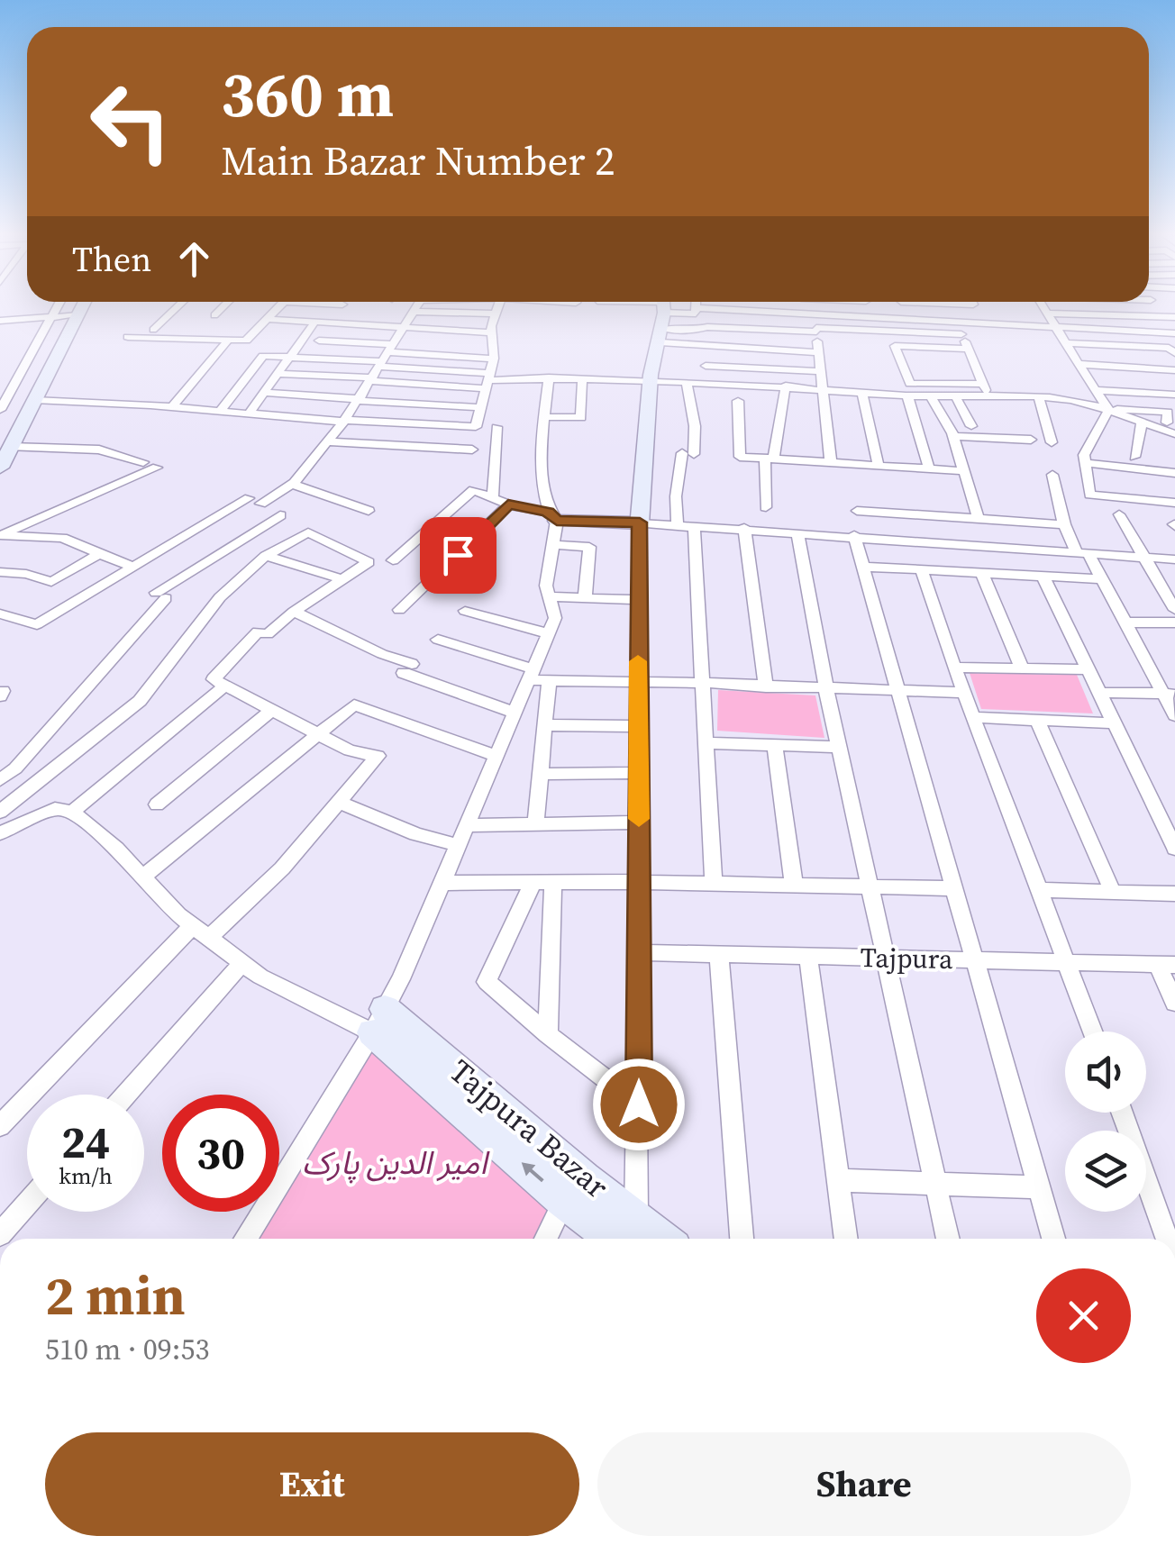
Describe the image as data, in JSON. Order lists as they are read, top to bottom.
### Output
{
  "streets": {
    "street": ["Tajpura", "Tajpura Bazar"]
  },
  "parks": ["امیر الدین پارک"],
  "page": {
    "turn": ["360 m", "Main Bazar Number 2"],
    "then": "Then",
    "speed": "24 km/h",
    "limit": "30",
    "heading": ["2 min", "510 m · 09:53"],
    "buttons": ["Exit", "Share"]
  }
}
